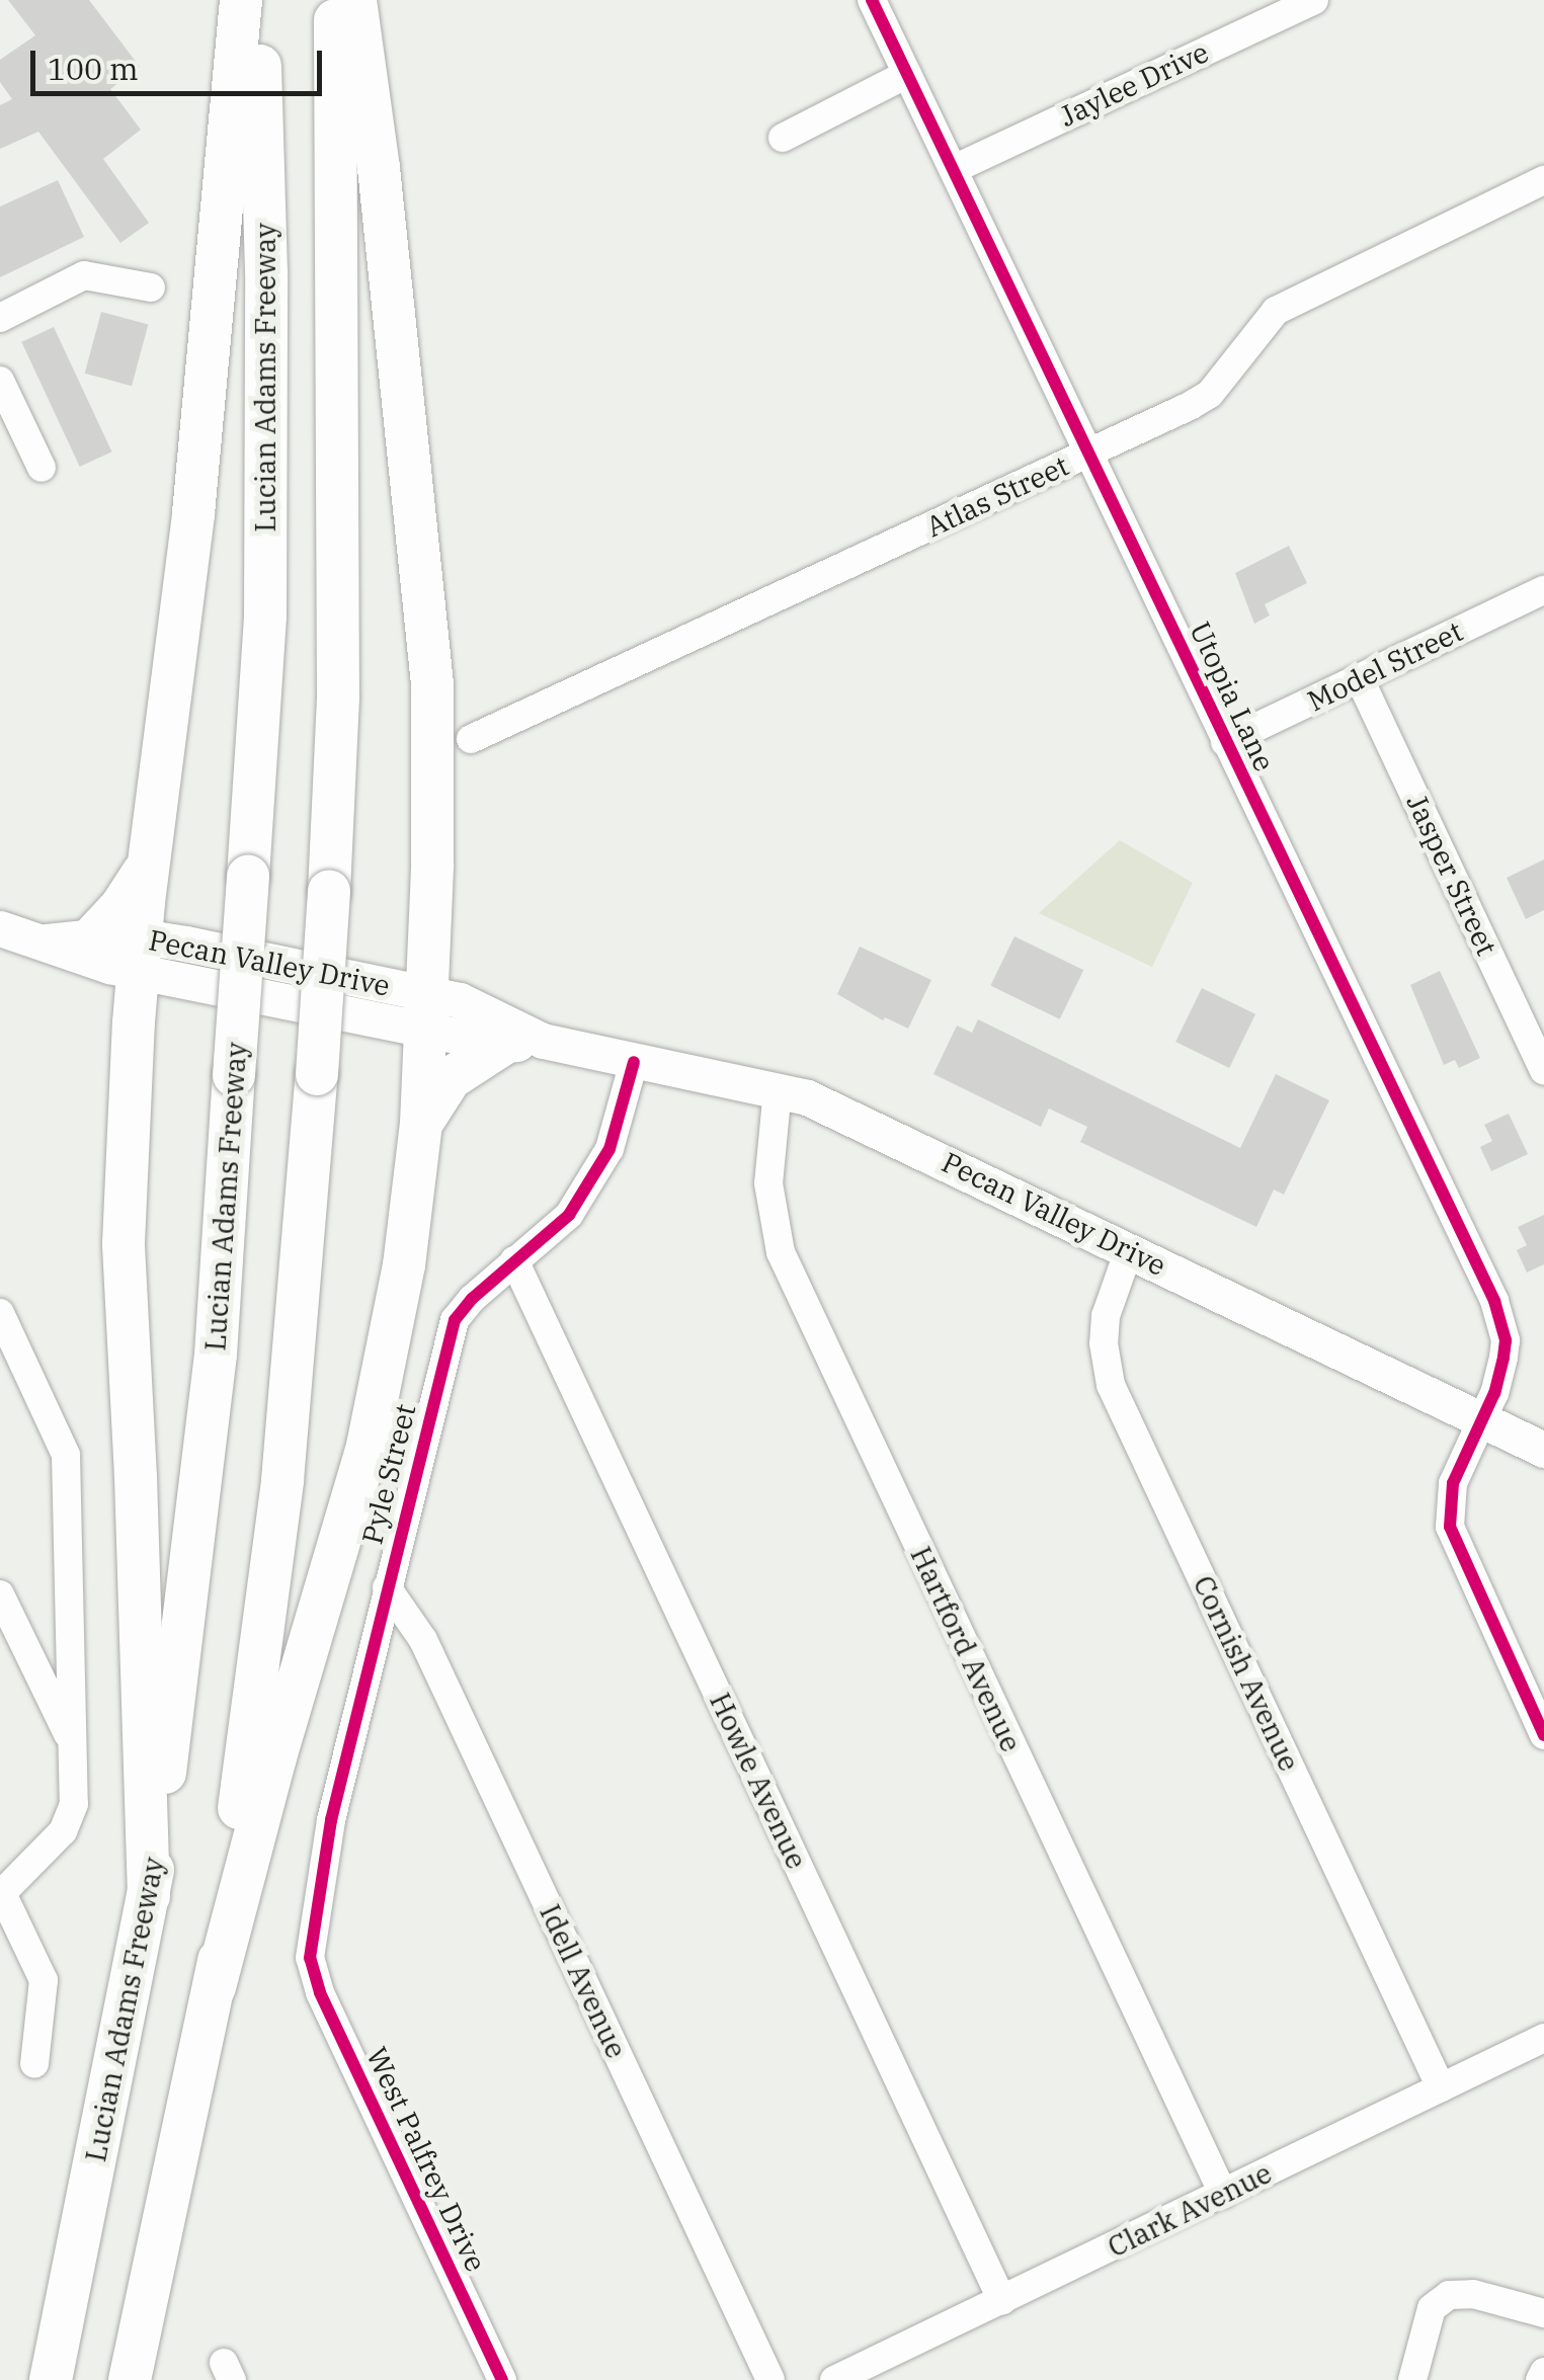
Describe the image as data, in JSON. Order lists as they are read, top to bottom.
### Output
{
  "streets": {
    "highway": ["Lucian Adams Freeway"],
    "main road": ["Pecan Valley Drive"],
    "street": [
      "Jaylee Drive",
      "Atlas Street",
      "Model Street",
      "Utopia Lane",
      "Jasper Street",
      "Pyle Street",
      "Hartford Avenue",
      "Cornish Avenue",
      "Howle Avenue",
      "Idell Avenue",
      "West Palfrey Drive",
      "Clark Avenue"
    ]
  },
  "crossings": [
    ["Jaylee Drive", "Utopia Lane"],
    ["Atlas Street", "Utopia Lane"],
    ["Model Street", "Utopia Lane"],
    ["Model Street", "Jasper Street"],
    ["Utopia Lane", "Pecan Valley Drive"],
    ["Pecan Valley Drive", "Pyle Street"],
    ["Pecan Valley Drive", "Hartford Avenue"],
    ["Pecan Valley Drive", "Cornish Avenue"],
    ["Pyle Street", "Howle Avenue"],
    ["Pyle Street", "Idell Avenue"],
    ["Pyle Street", "West Palfrey Drive"],
    ["Hartford Avenue", "Clark Avenue"],
    ["Cornish Avenue", "Clark Avenue"],
    ["Howle Avenue", "Clark Avenue"]
  ],
  "scale_bar": "100 m"
}
